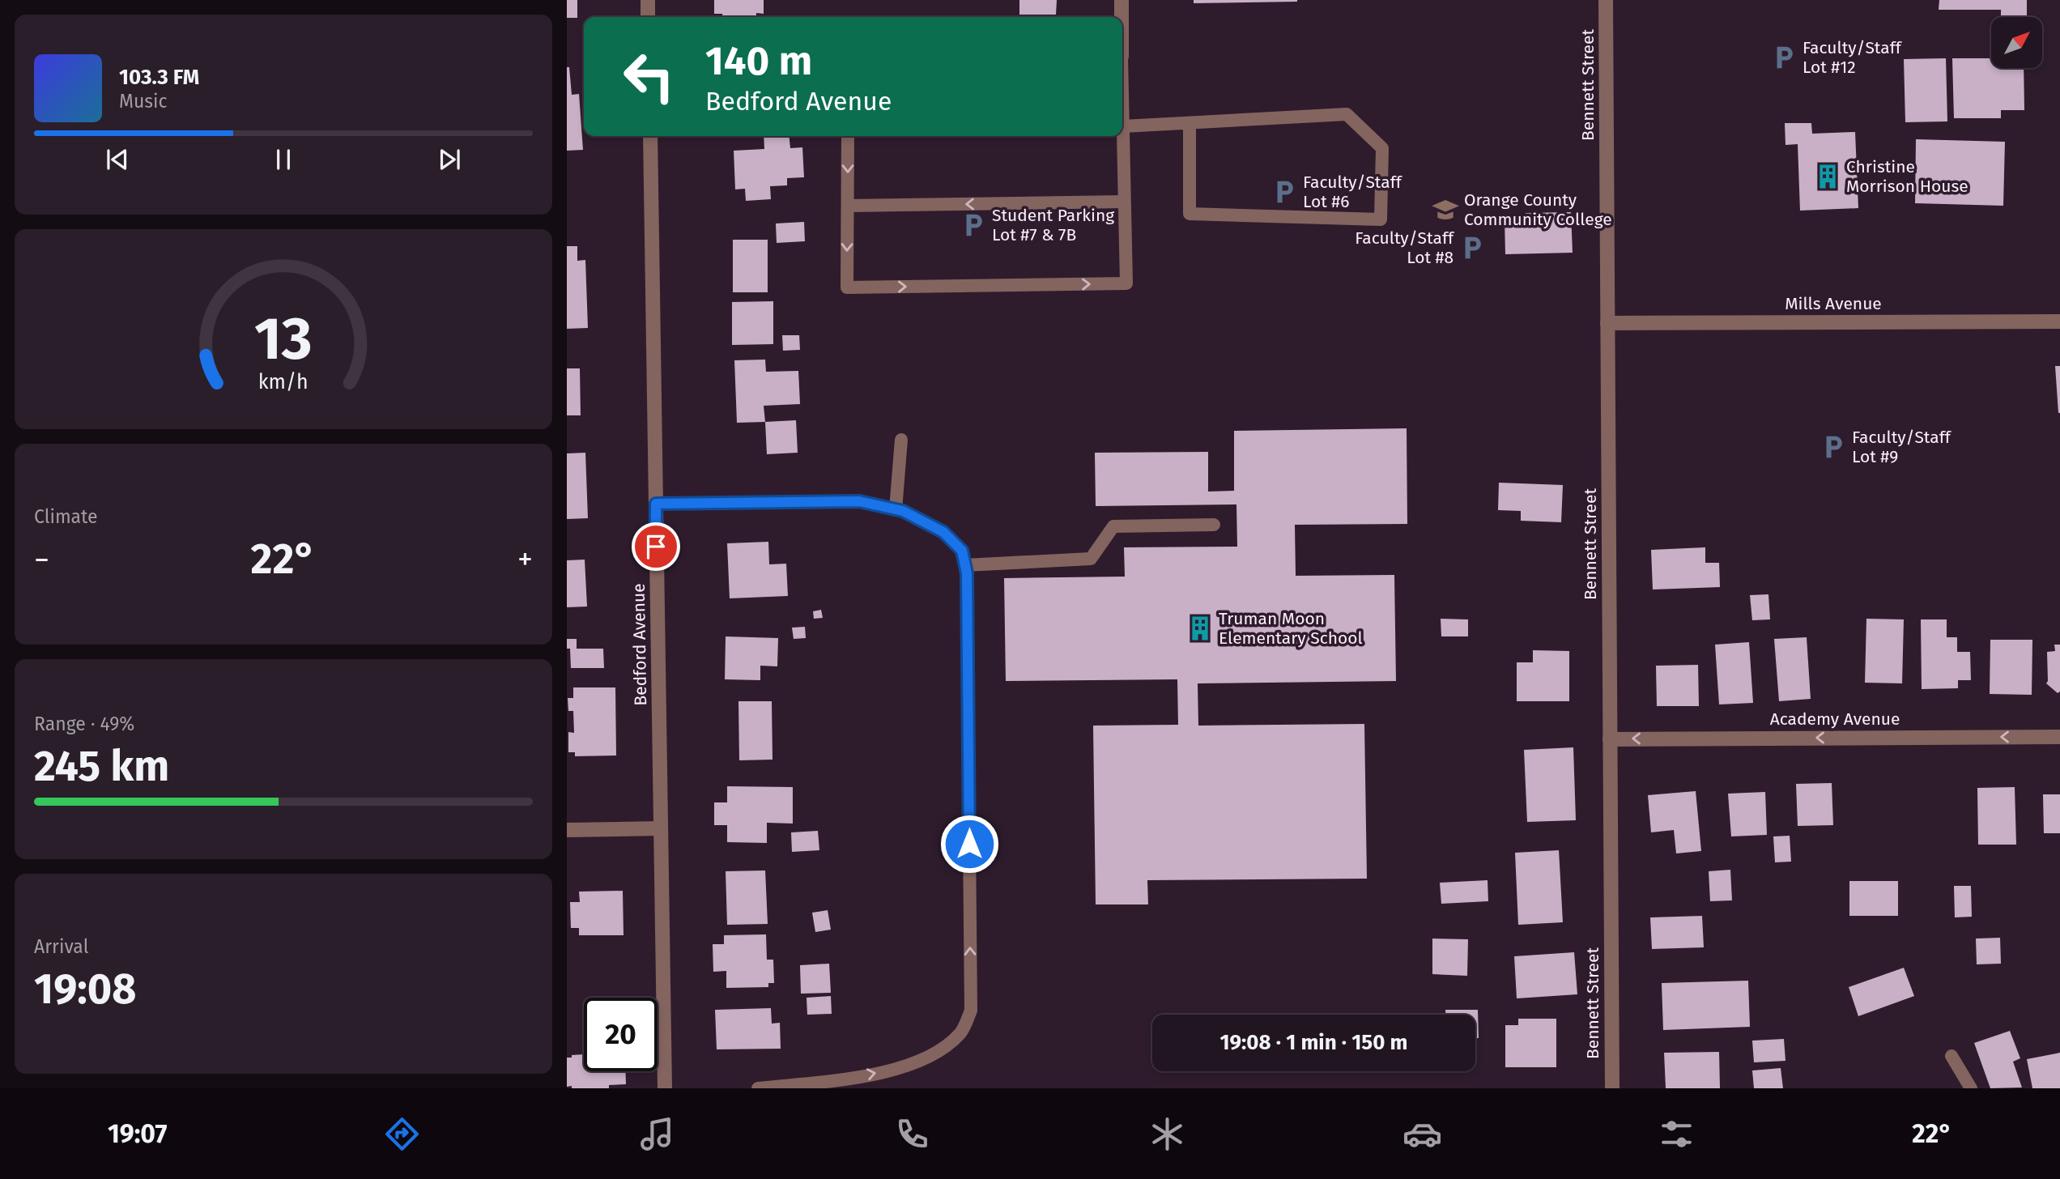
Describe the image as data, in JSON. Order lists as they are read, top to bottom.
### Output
{
  "streets": {
    "street": [
      "Bennett Street",
      "Mills Avenue",
      "Bedford Avenue",
      "Academy Avenue"
    ]
  },
  "crossings": [
    ["Bennett Street", "Mills Avenue"],
    ["Bennett Street", "Academy Avenue"]
  ],
  "one_way": ["Academy Avenue"],
  "places": {
    "parking": [
      "Faculty/Staff Lot #12",
      "Faculty/Staff Lot #6",
      "Student Parking Lot #7 & 7B",
      "Faculty/Staff Lot #8",
      "Faculty/Staff Lot #9"
    ],
    "building": ["Christine Morrison House", "Truman Moon Elementary School"],
    "school or university": ["Orange County Community College"]
  },
  "north": "top right",
  "page": {
    "turn": ["140 m", "Bedford Avenue"],
    "song": ["103.3 FM", "Music"],
    "tile": [
      "Climate",
      ["Range · 49%", "245 km"],
      ["Arrival", "19:08"]
    ],
    "heat": ["−", "22°", "+"],
    "limit": "20",
    "trip": "19:08 · 1 min · 150 m",
    "tabs": ["19:07", "22°"],
    "gauge": ["13", "km/h"]
  }
}
